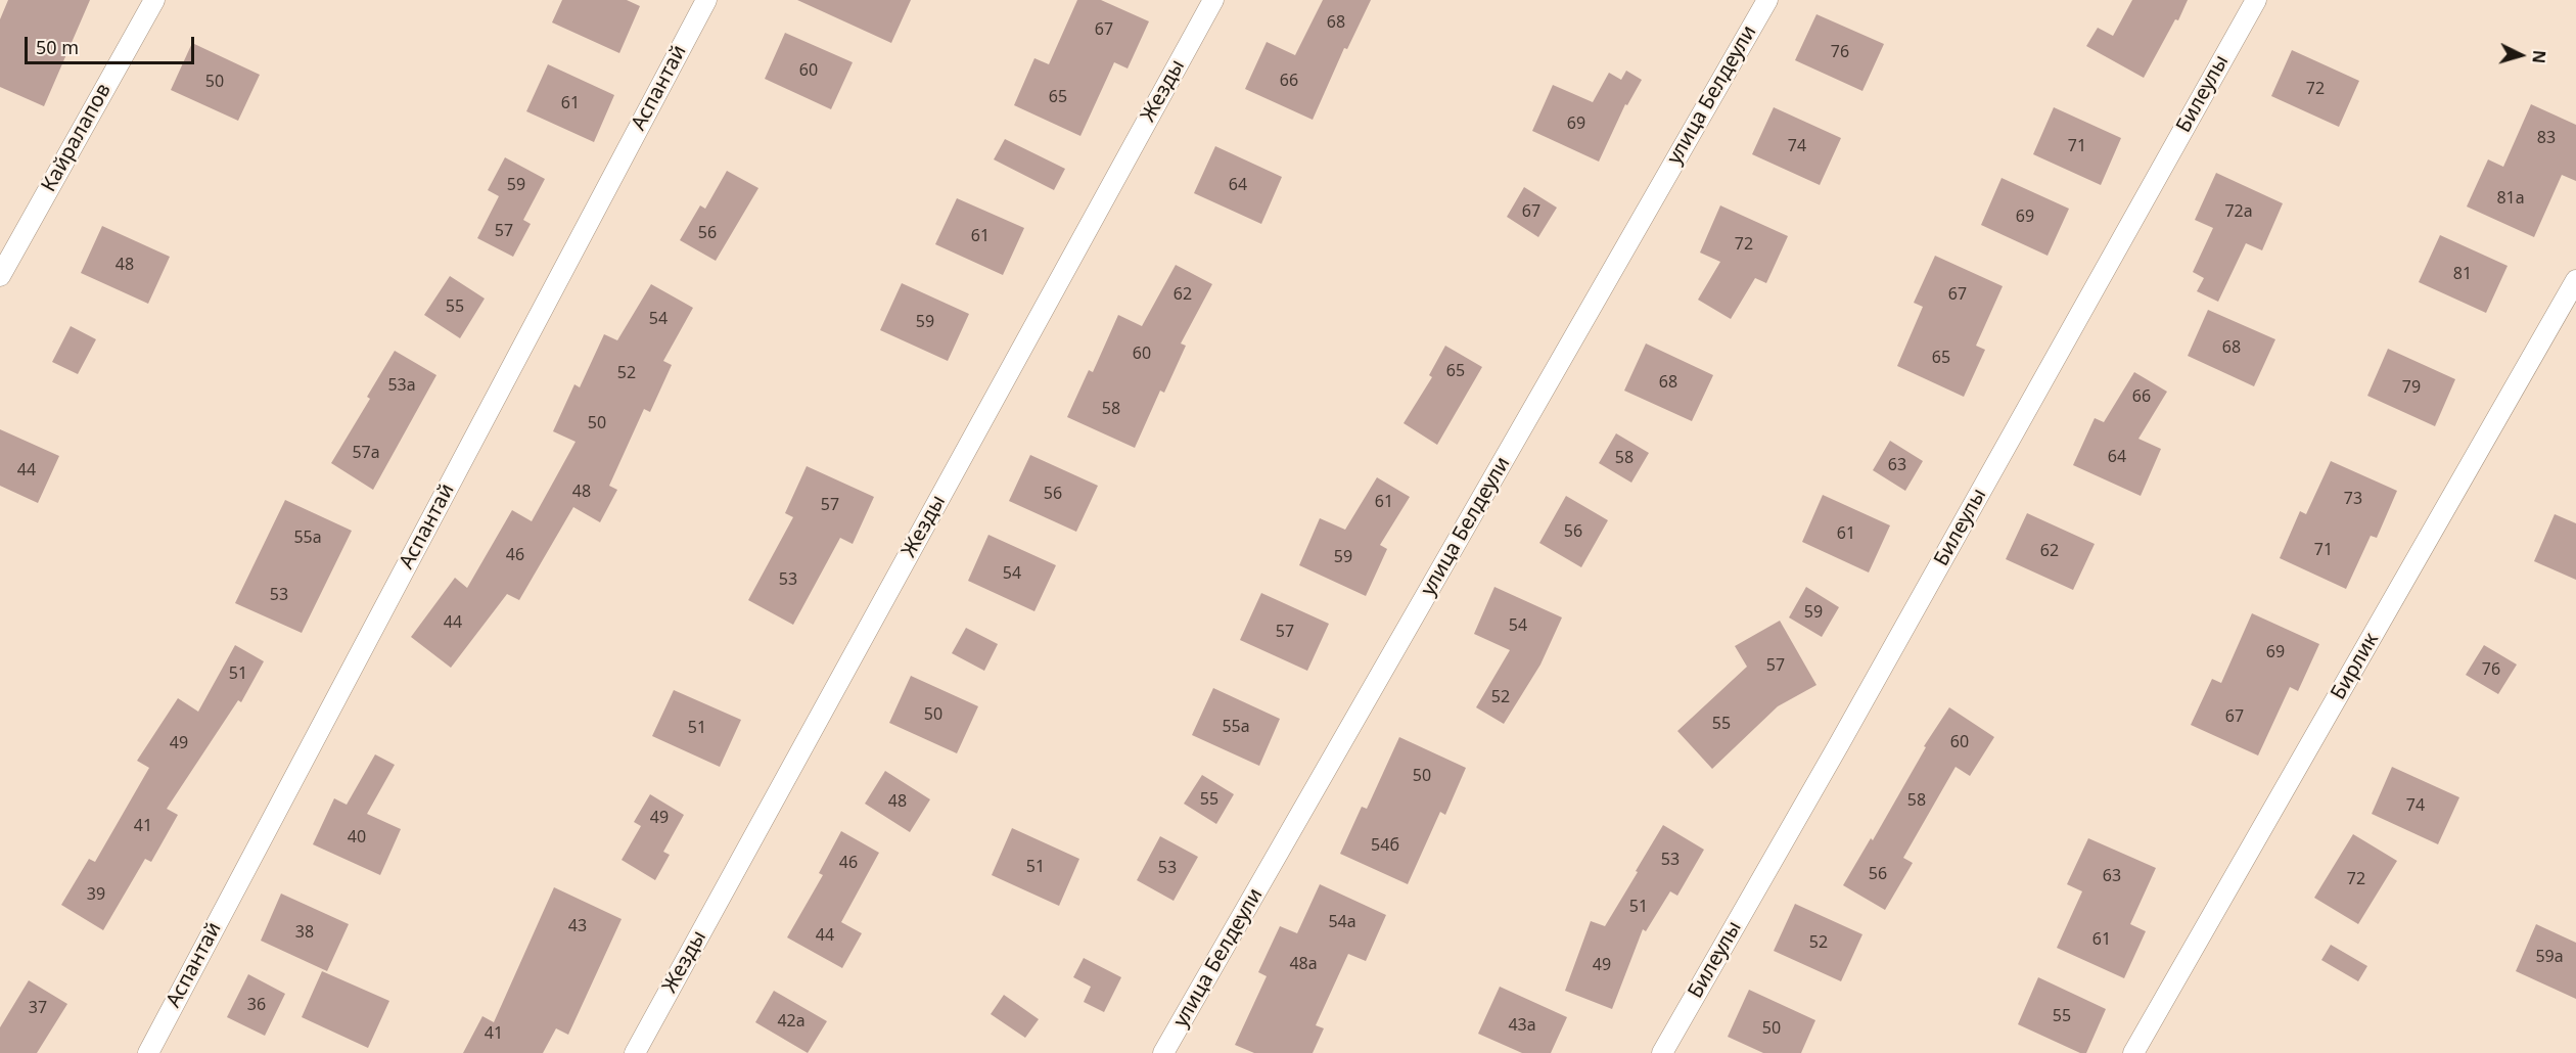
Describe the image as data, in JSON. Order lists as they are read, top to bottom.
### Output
{
  "streets": {
    "street": [
      "Аспантай",
      "Жезды",
      "Билеулы",
      "улица Белдеули",
      "Кайралапов",
      "Бирлик"
    ]
  },
  "house_numbers": [
    "68",
    "67",
    "76",
    "60",
    "66",
    "50",
    "72",
    "65",
    "61",
    "69",
    "83",
    "74",
    "71",
    "59",
    "64",
    "81а",
    "67",
    "72а",
    "69",
    "57",
    "56",
    "61",
    "72",
    "48",
    "81",
    "62",
    "67",
    "55",
    "54",
    "59",
    "68",
    "60",
    "65",
    "65",
    "52",
    "68",
    "53а",
    "79",
    "66",
    "58",
    "50",
    "57а",
    "64",
    "58",
    "63",
    "44",
    "48",
    "56",
    "73",
    "61",
    "57",
    "56",
    "61",
    "55а",
    "71",
    "62",
    "46",
    "59",
    "54",
    "53",
    "53",
    "59",
    "44",
    "54",
    "57",
    "69",
    "57",
    "76",
    "51",
    "52",
    "50",
    "67",
    "55",
    "55а",
    "51",
    "60",
    "49",
    "50",
    "55",
    "58",
    "48",
    "74",
    "49",
    "41",
    "40",
    "54б",
    "53",
    "46",
    "51",
    "53",
    "56",
    "63",
    "72",
    "39",
    "51",
    "54а",
    "43",
    "38",
    "44",
    "61",
    "52",
    "59а",
    "48а",
    "49",
    "36",
    "37",
    "55",
    "42а",
    "43а",
    "50",
    "41"
  ],
  "scale_bar": "50 m",
  "north": "right"
}
